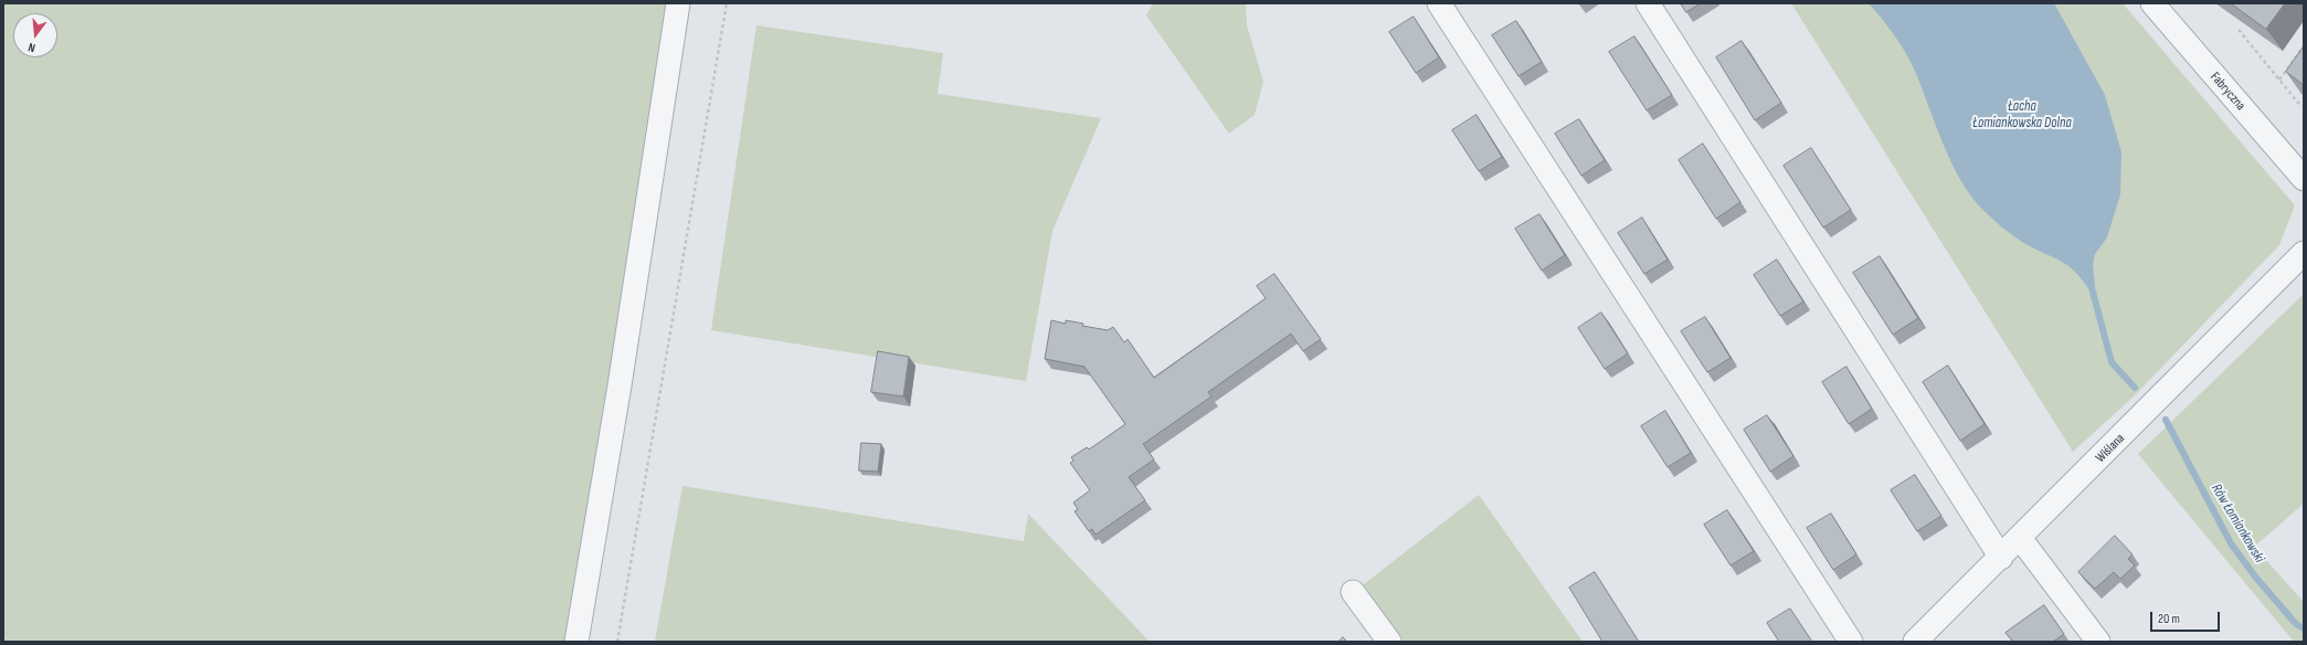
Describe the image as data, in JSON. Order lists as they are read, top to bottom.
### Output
{
  "streets": {
    "street": ["Fabryczna", "Wiślana"]
  },
  "water": ["Łacha Łomiankowska Dolna", "Rów Łomiankowski"],
  "scale_bar": "20 m",
  "north": "bottom"
}
